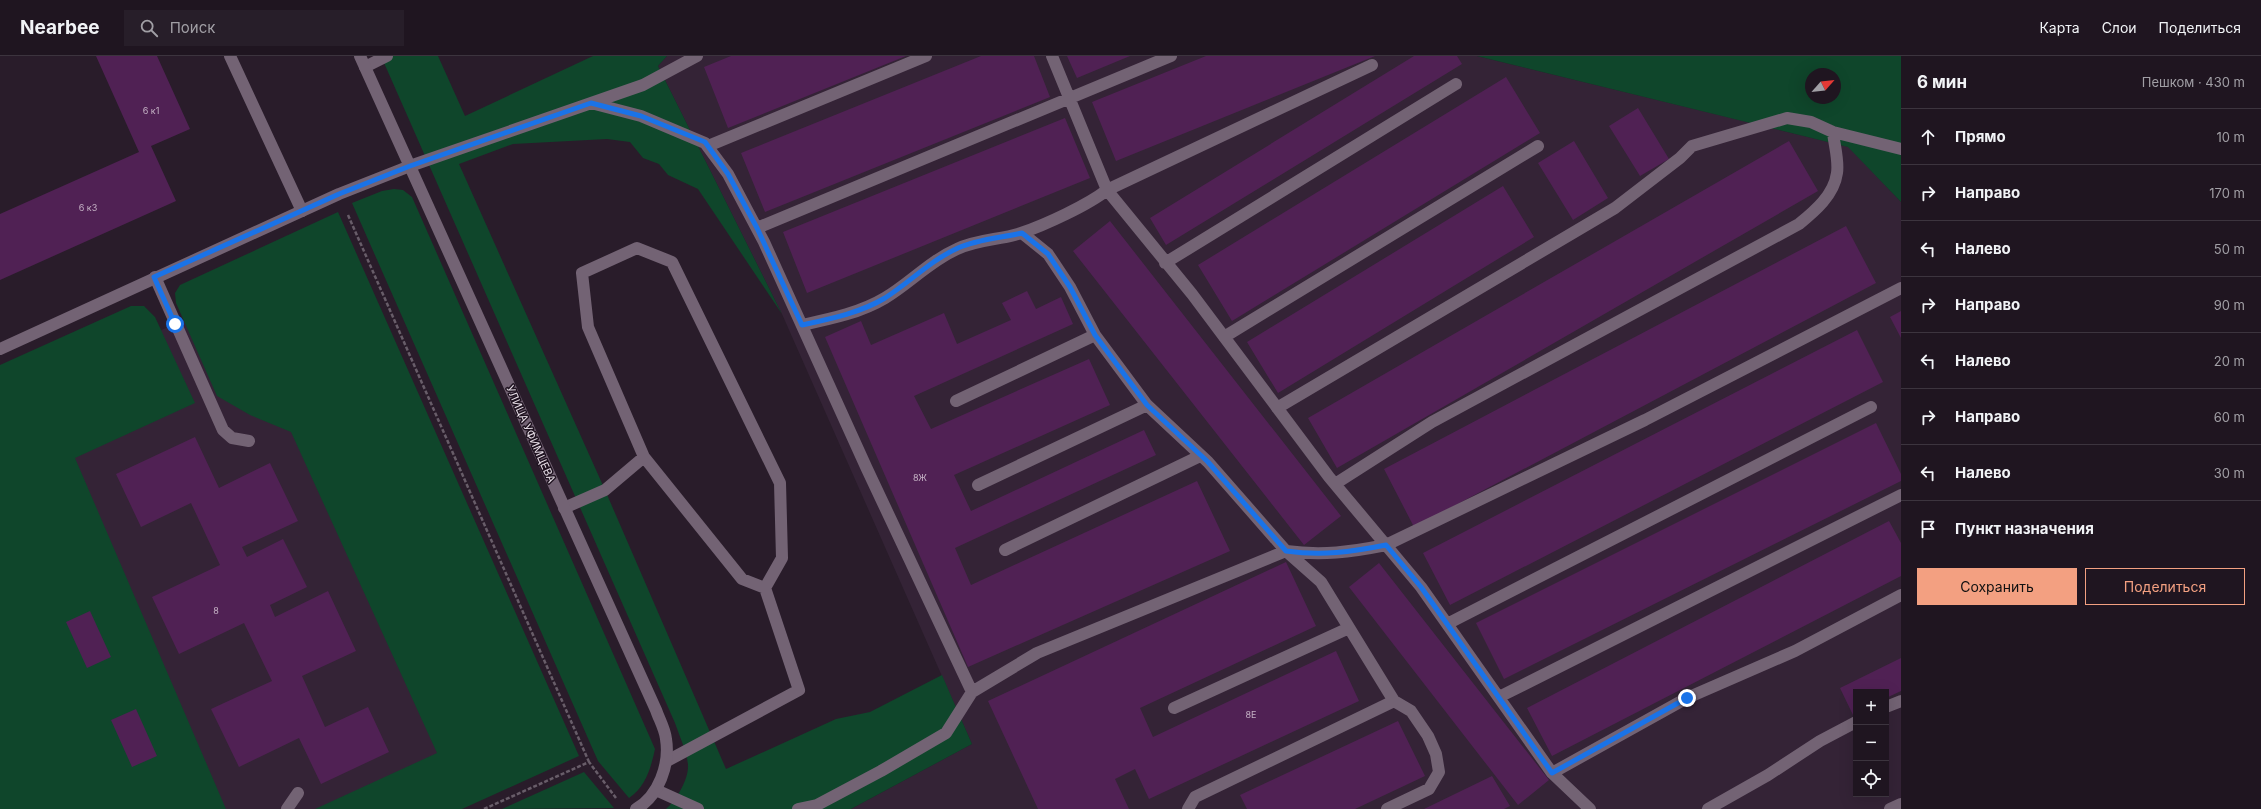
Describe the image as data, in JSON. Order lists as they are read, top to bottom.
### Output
{
  "streets": {
    "street": ["УЛИЦА УФИМЦЕВА"]
  },
  "house_numbers": [
    "6 к1",
    "6 к3",
    "8Ж",
    "8",
    "8Е"
  ],
  "north": "top right",
  "page": {
    "header": "Nearbee",
    "search": "Поиск",
    "nav": ["Карта", "Слои", "Поделиться"],
    "heading": ["6 мин", "Пешком · 430 m"],
    "list": [
      ["Прямо", "10 m"],
      ["Направо", "170 m"],
      ["Налево", "50 m"],
      ["Направо", "90 m"],
      ["Налево", "20 m"],
      ["Направо", "60 m"],
      ["Налево", "30 m"],
      "Пункт назначения"
    ],
    "buttons": ["Сохранить", "Поделиться"],
    "map_buttons": ["+", "−"]
  }
}
